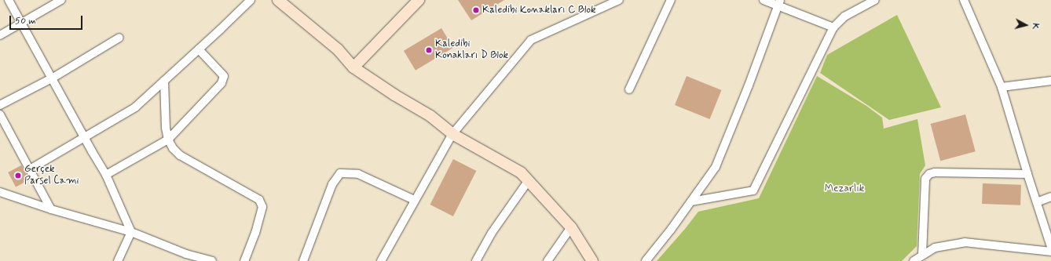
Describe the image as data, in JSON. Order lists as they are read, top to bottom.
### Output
{
  "parks": ["Mezarlık"],
  "places": ["Kaledibi Konakları C Blok", "Kaledibi Konakları D Blok", "Gerçek Parsel Cami"],
  "scale_bar": "50 m",
  "north": "right"
}
